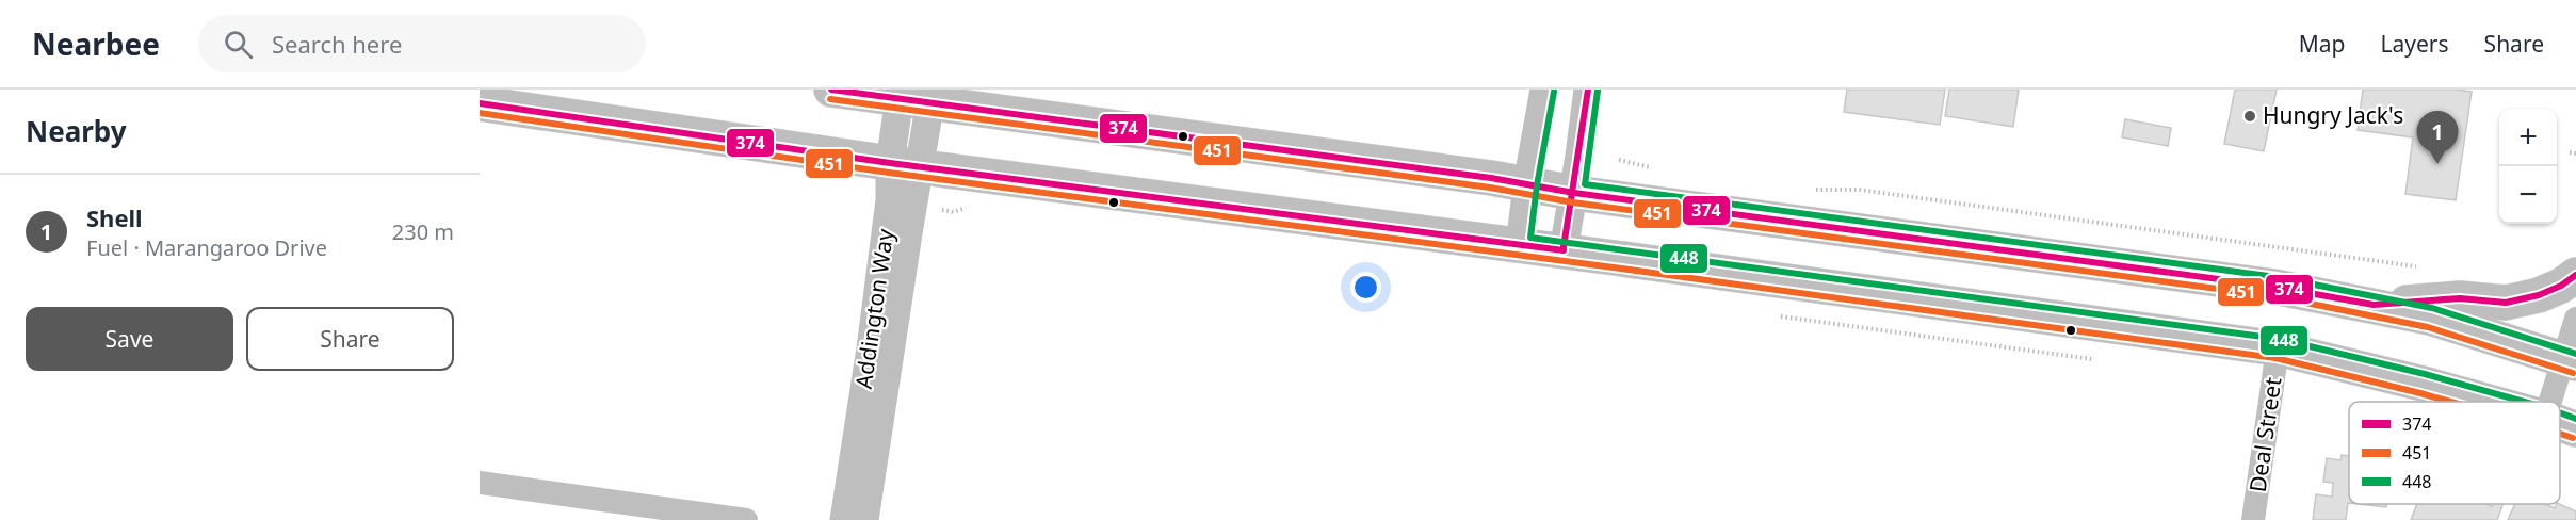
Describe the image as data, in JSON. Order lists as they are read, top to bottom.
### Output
{
  "streets": {
    "street": ["Addington Way", "Deal Street"]
  },
  "places": ["Hungry Jack's"],
  "lines": ["transit line 374", "transit line 448", "transit line 451"],
  "legend": ["374", "451", "448"],
  "page": {
    "header": "Nearbee",
    "search": "Search here",
    "nav": ["Map", "Layers", "Share"],
    "heading": "Nearby",
    "map_buttons": ["+", "−"],
    "pins": "1",
    "list": [
      {
        "mark": "1",
        "name": "Shell",
        "note": "Fuel · Marangaroo Drive",
        "value": "230 m"
      }
    ],
    "buttons": ["Save", "Share"]
  }
}
